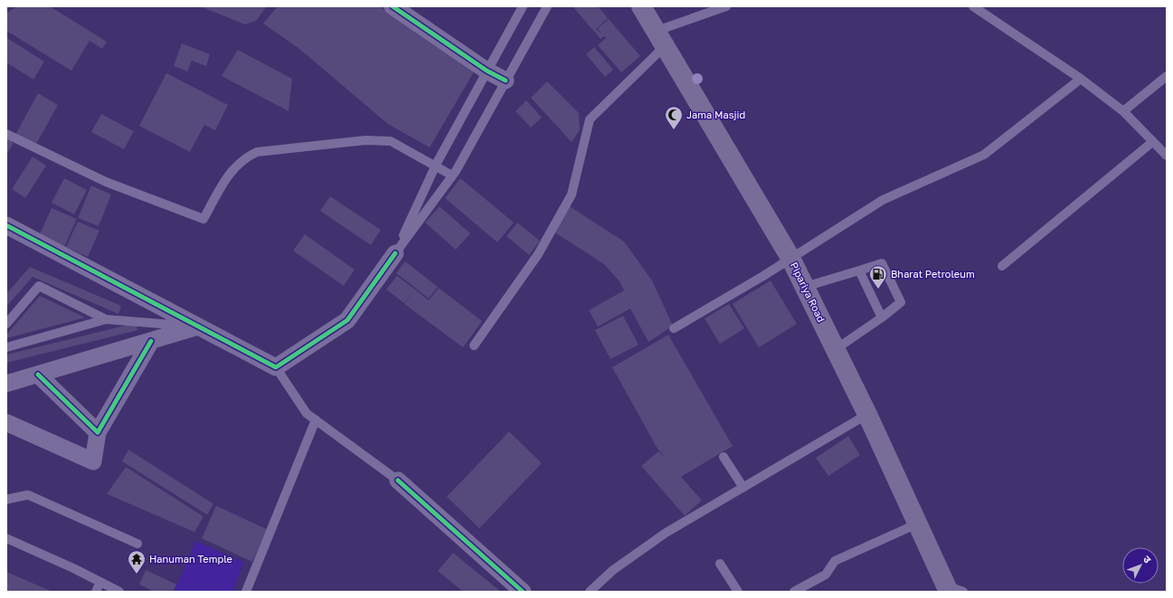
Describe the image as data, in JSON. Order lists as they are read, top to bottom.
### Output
{
  "streets": {
    "main road": ["Pipariya Road"]
  },
  "places": {
    "mosque": ["Jama Masjid"],
    "fuel station": ["Bharat Petroleum"],
    "temple": ["Hanuman Temple"]
  },
  "north": "top right"
}
